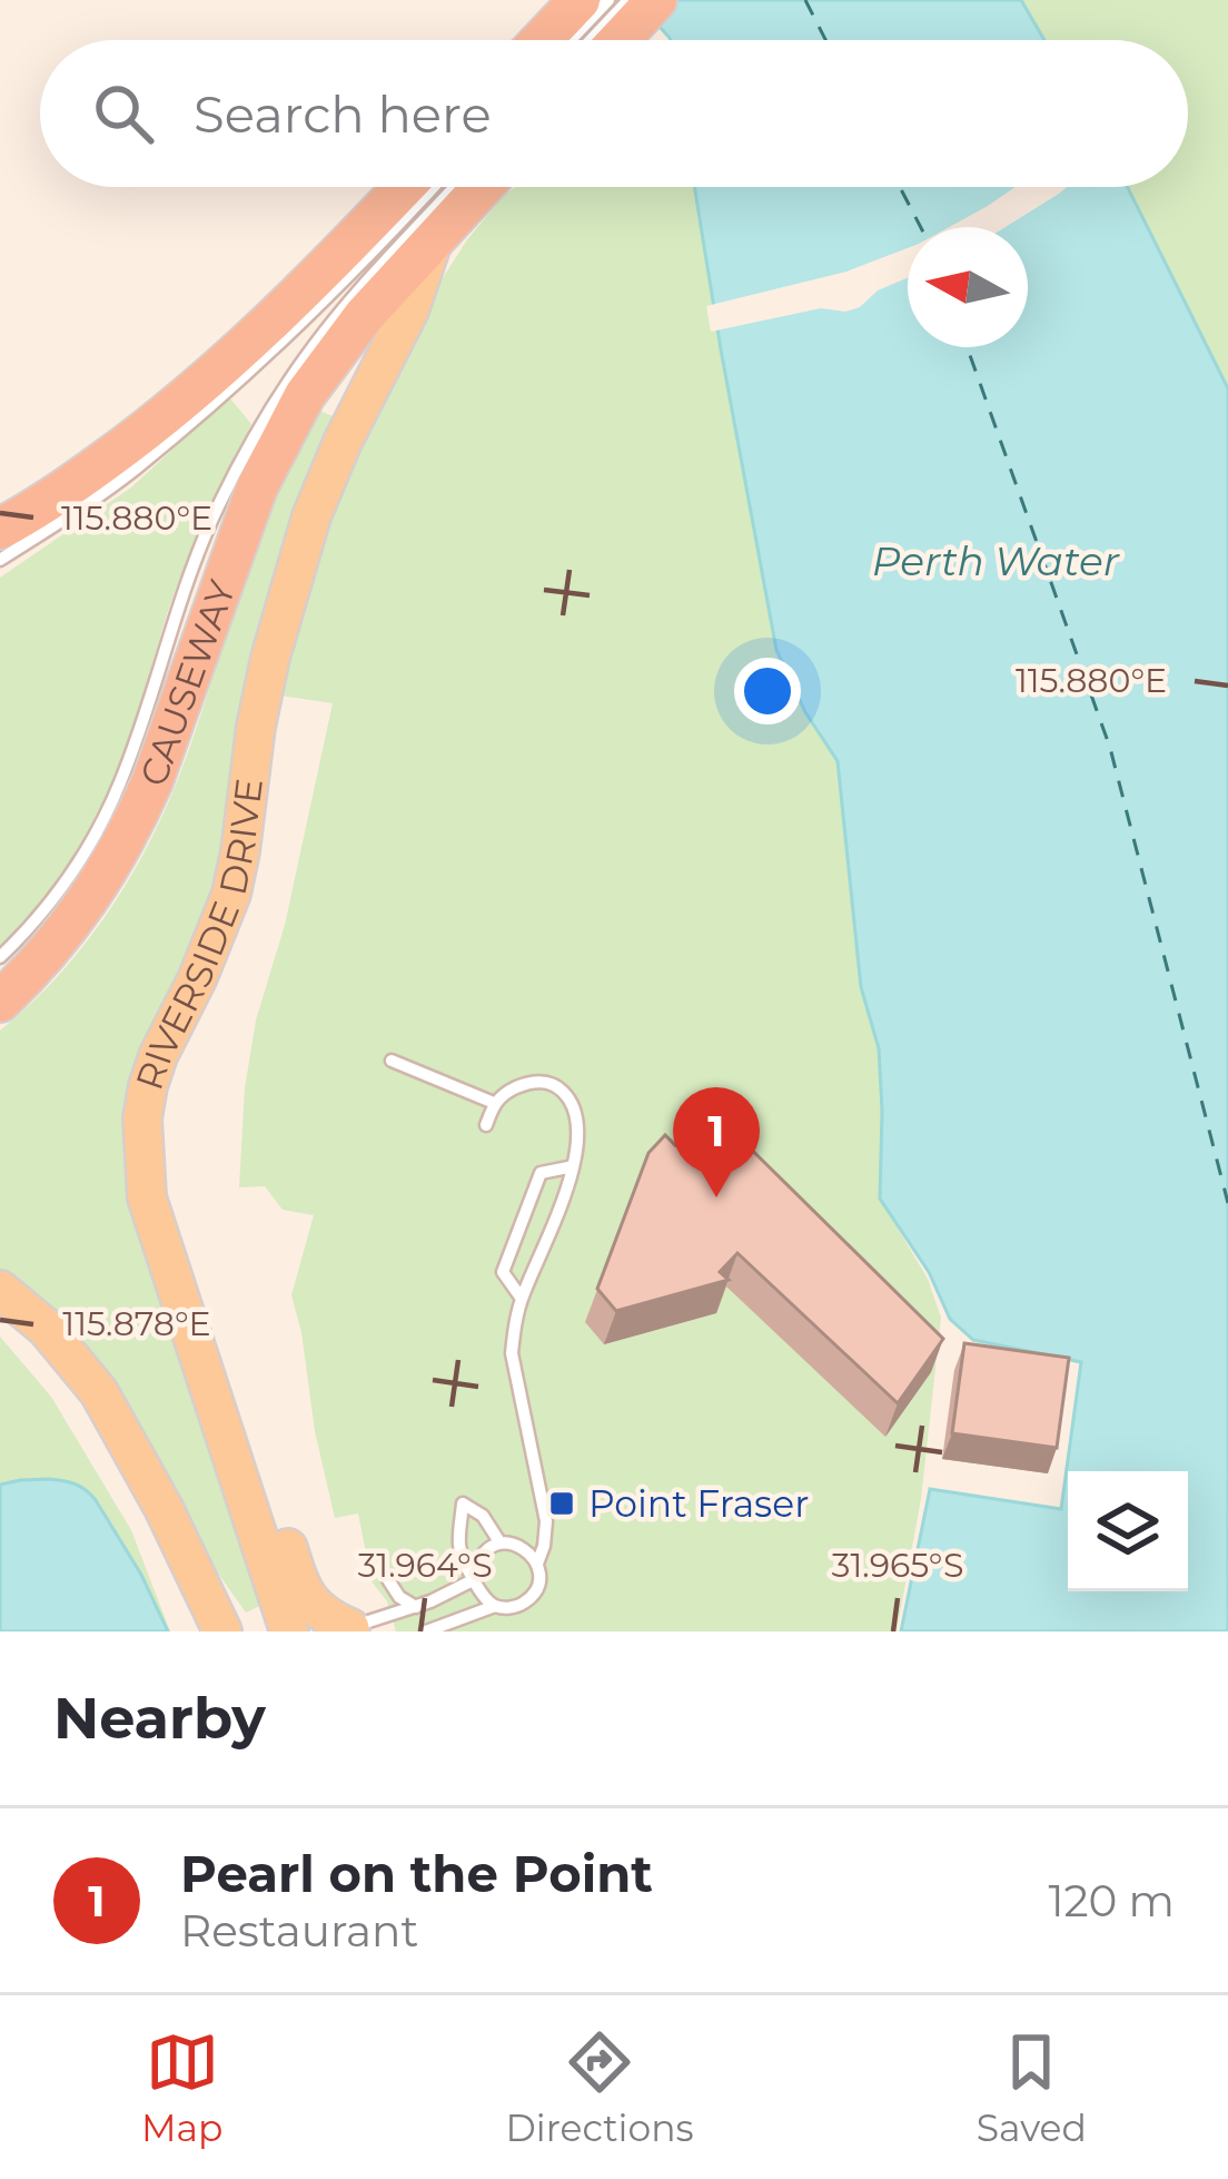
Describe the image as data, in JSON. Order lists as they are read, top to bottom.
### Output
{
  "streets": {
    "highway": ["CAUSEWAY"],
    "main road": ["RIVERSIDE DRIVE"]
  },
  "crossings": [
    ["CAUSEWAY", "RIVERSIDE DRIVE"]
  ],
  "water": ["Perth Water"],
  "places": {
    "transit": ["Point Fraser"]
  },
  "north": "left",
  "page": {
    "search": "Search here",
    "pins": "1",
    "heading": "Nearby",
    "list": [
      {
        "mark": "1",
        "name": "Pearl on the Point",
        "note": "Restaurant",
        "value": "120 m"
      }
    ],
    "nav": ["Map", "Directions", "Saved"]
  },
  "coordinates": [
    "115.880°E",
    "115.878°E",
    "31.964°S",
    "31.965°S"
  ]
}
